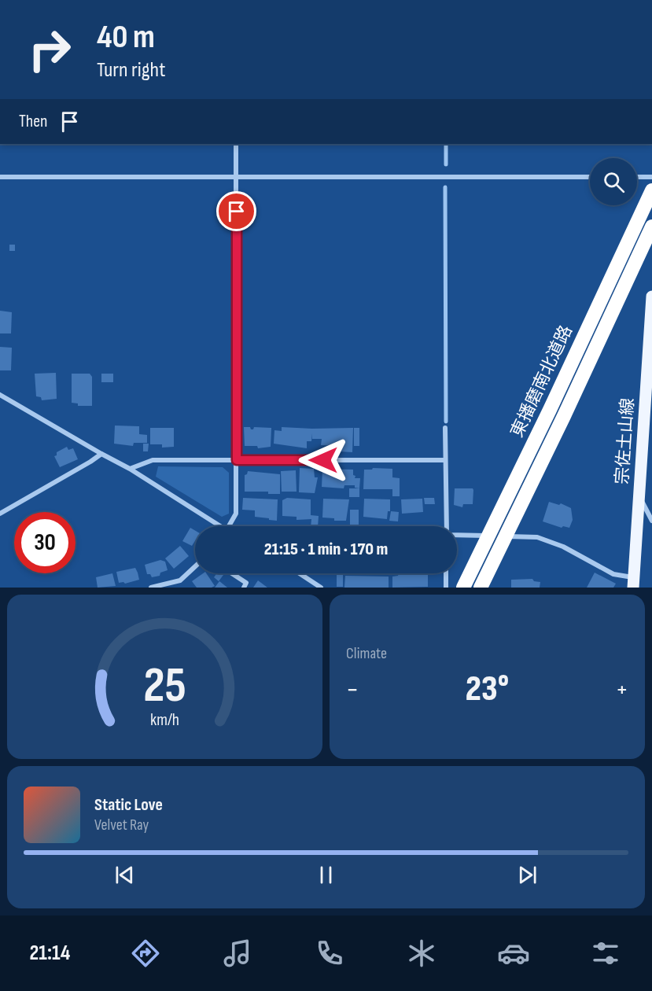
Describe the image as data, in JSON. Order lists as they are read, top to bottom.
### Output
{
  "streets": {
    "highway": ["東播磨南北道路"],
    "main road": ["宗佐土山線"]
  },
  "page": {
    "turn": ["40 m", "Turn right"],
    "then": "Then",
    "limit": "30",
    "trip": "21:15 · 1 min · 170 m",
    "tile": "Climate",
    "heat": ["−", "23°", "+"],
    "song": ["Static Love", "Velvet Ray"],
    "tabs": "21:14",
    "gauge": ["25", "km/h"]
  }
}
